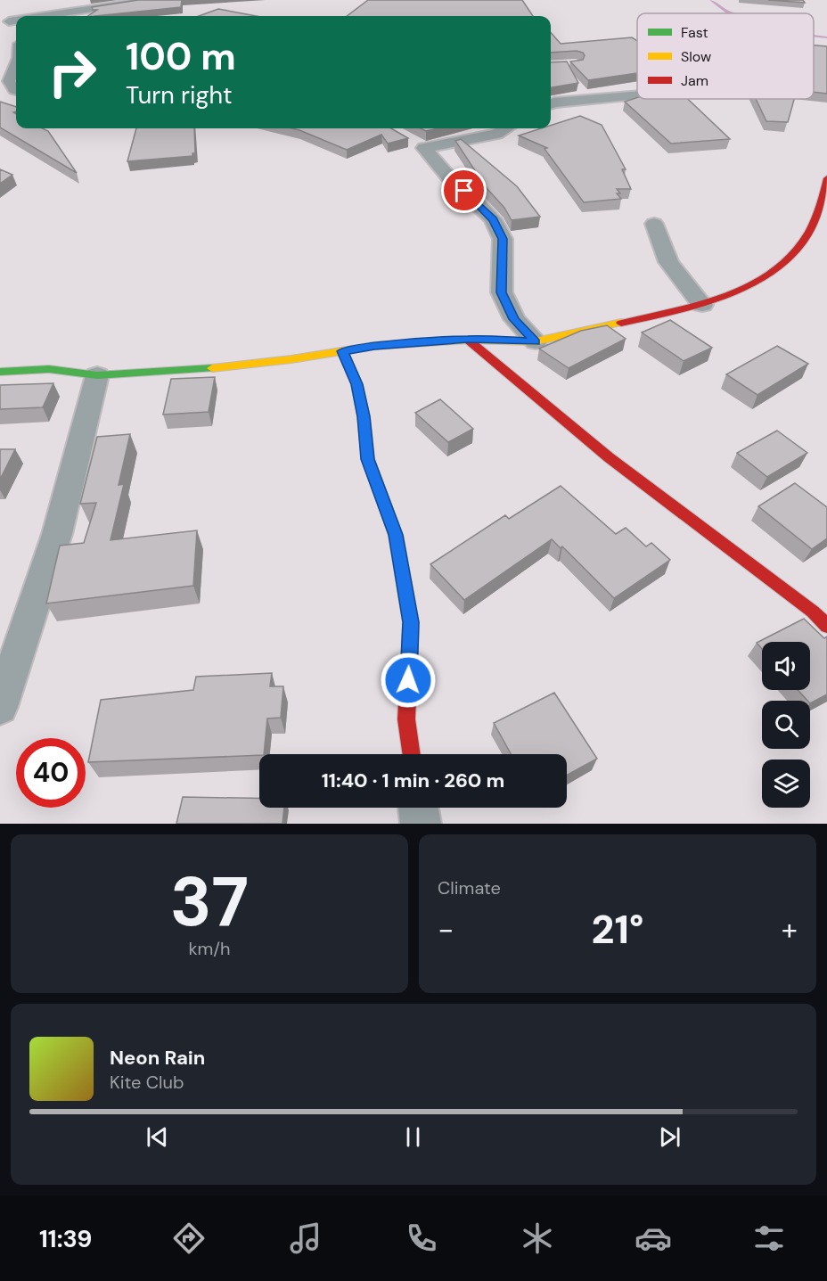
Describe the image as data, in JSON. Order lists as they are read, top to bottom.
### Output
{
  "legend": ["Fast", "Slow", "Jam"],
  "page": {
    "turn": ["100 m", "Turn right"],
    "limit": "40",
    "trip": "11:40 · 1 min · 260 m",
    "tile": [
      ["37", "km/h"],
      "Climate"
    ],
    "heat": ["−", "21°", "+"],
    "song": ["Neon Rain", "Kite Club"],
    "tabs": "11:39"
  }
}
